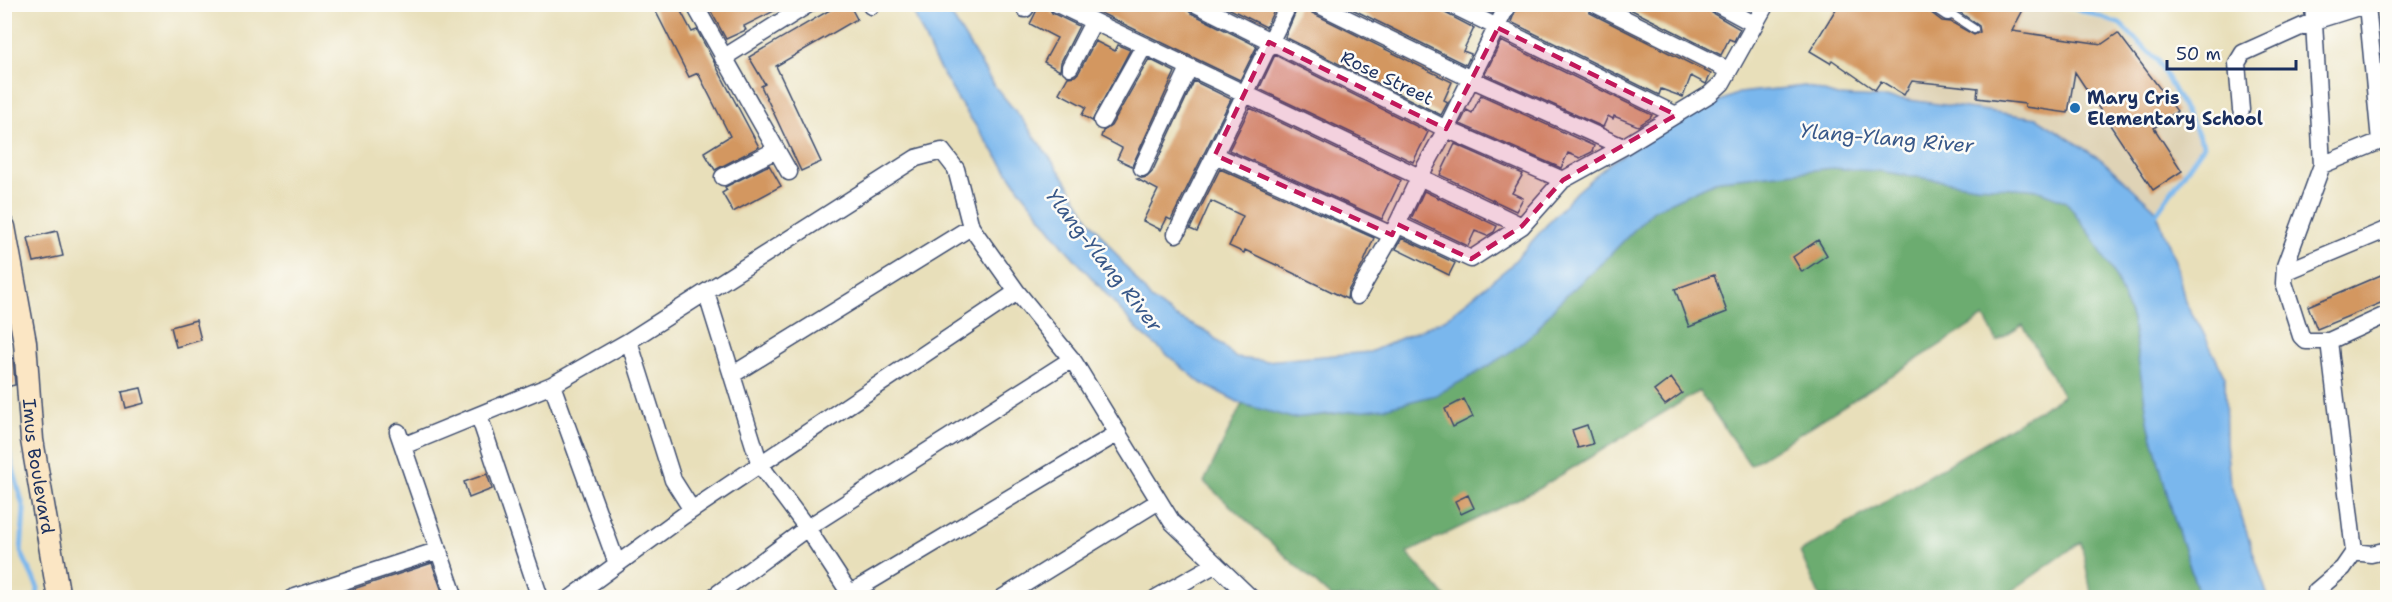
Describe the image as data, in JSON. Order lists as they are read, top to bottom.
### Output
{
  "streets": {
    "main road": ["Imus Boulevard"],
    "street": ["Rose Street"]
  },
  "water": ["Ylang-Ylang River"],
  "places": ["Mary Cris Elementary School"],
  "scale_bar": "50 m"
}
